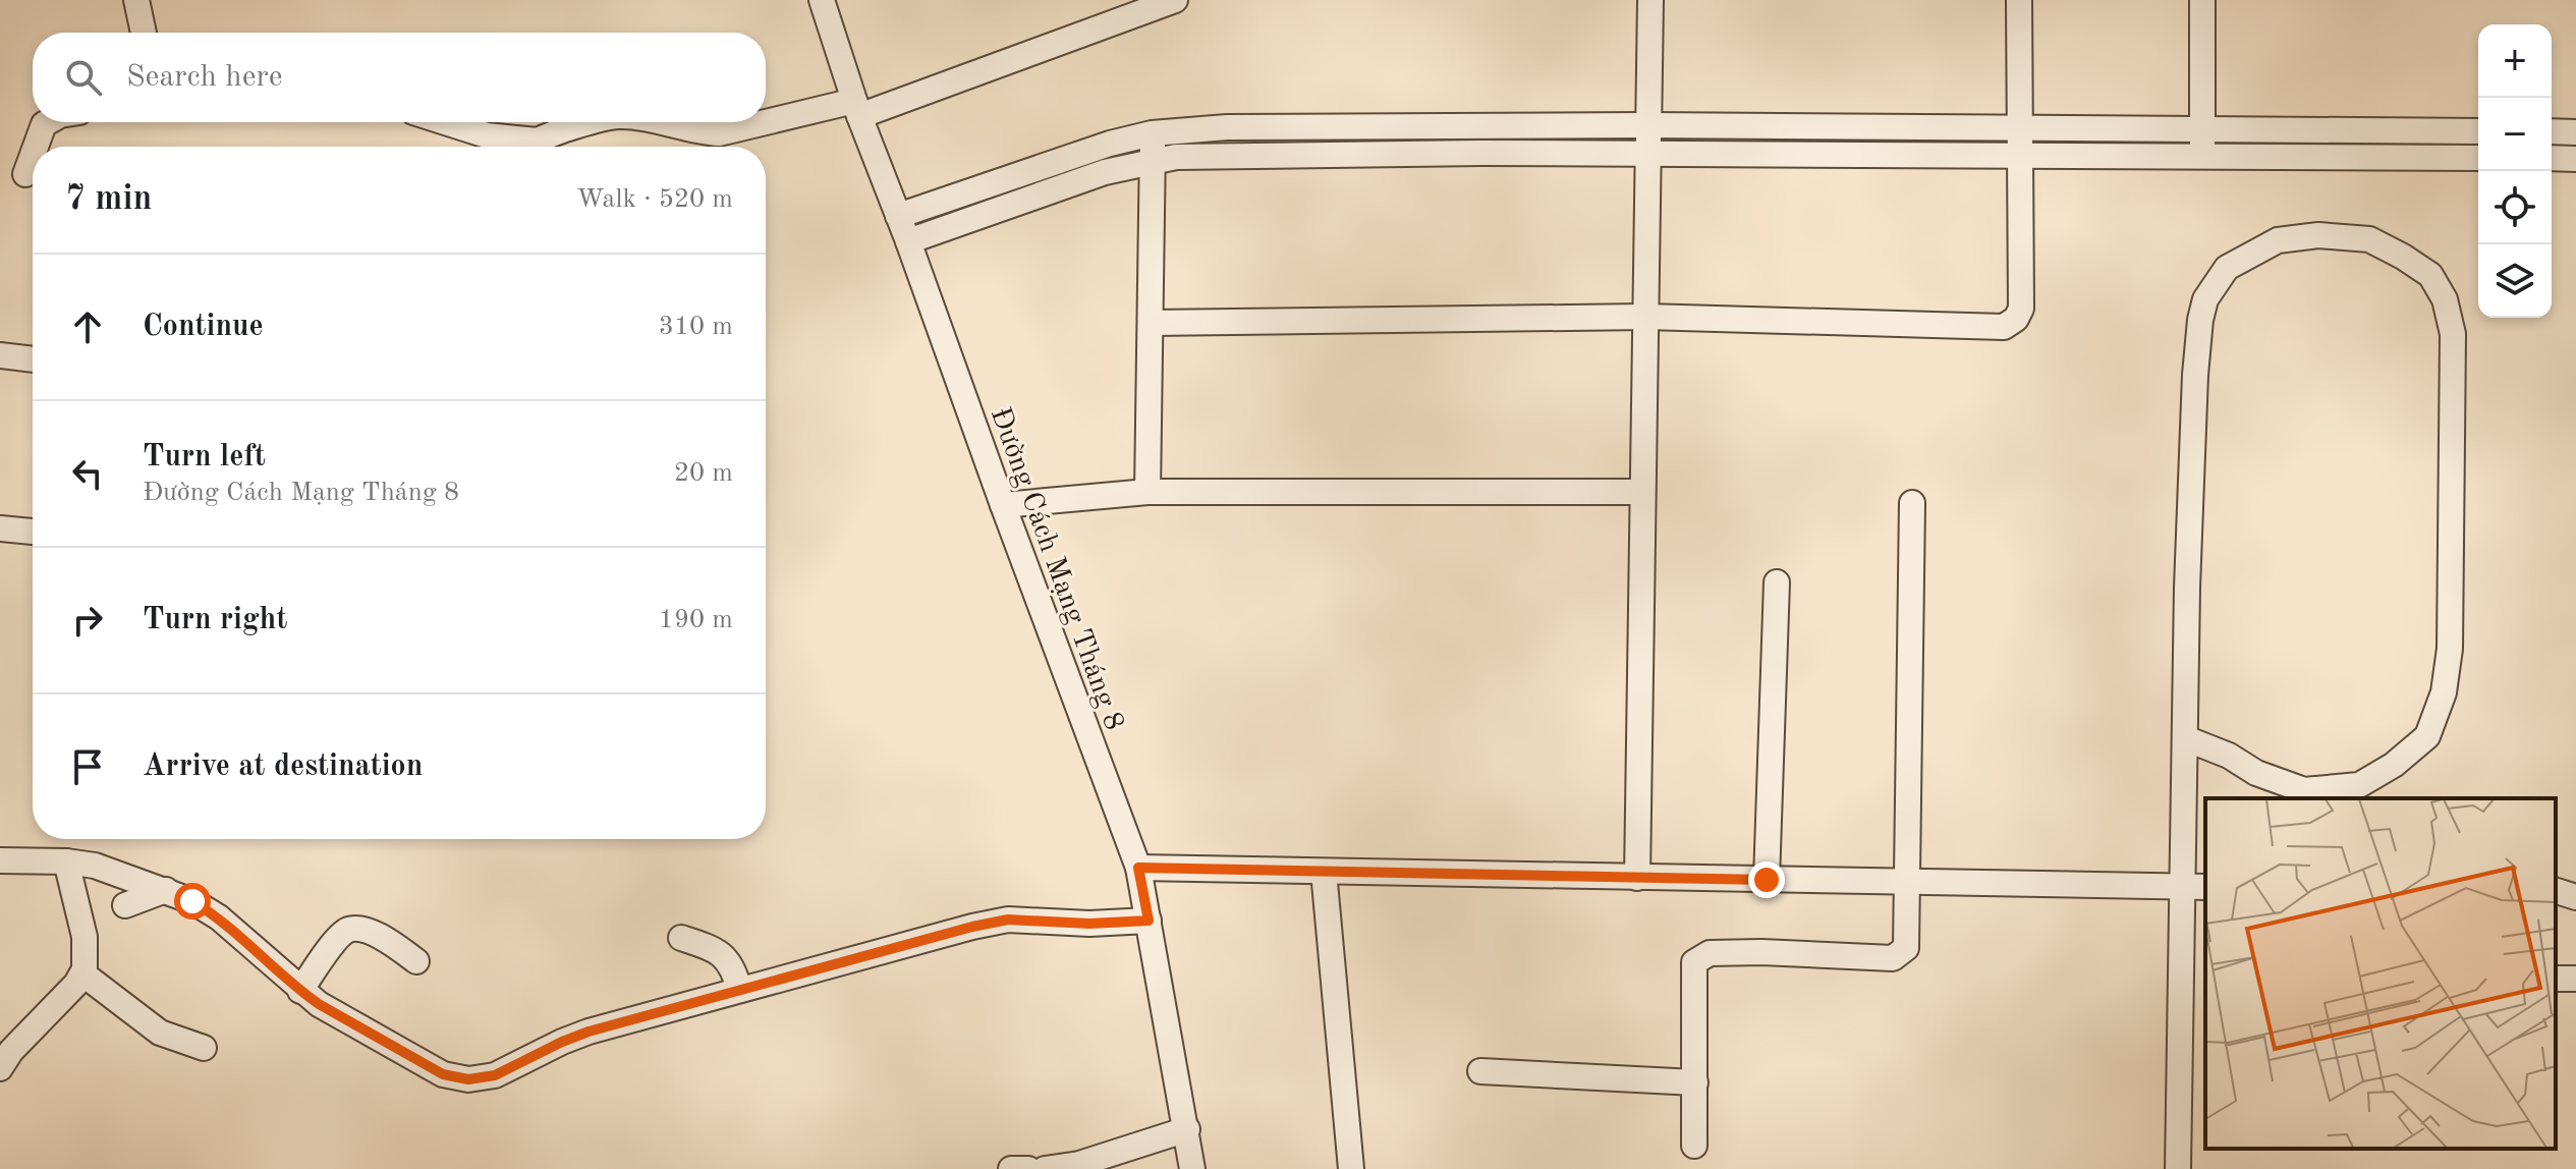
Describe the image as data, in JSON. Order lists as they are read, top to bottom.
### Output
{
  "streets": {
    "street": ["Đường Cách Mạng Tháng 8"]
  },
  "page": {
    "map_buttons": ["+", "−"],
    "search": "Search here",
    "heading": ["7 min", "Walk · 520 m"],
    "list": [
      ["Continue", "310 m"],
      ["Turn left", "Đường Cách Mạng Tháng 8", "20 m"],
      ["Turn right", "190 m"],
      "Arrive at destination"
    ]
  }
}
